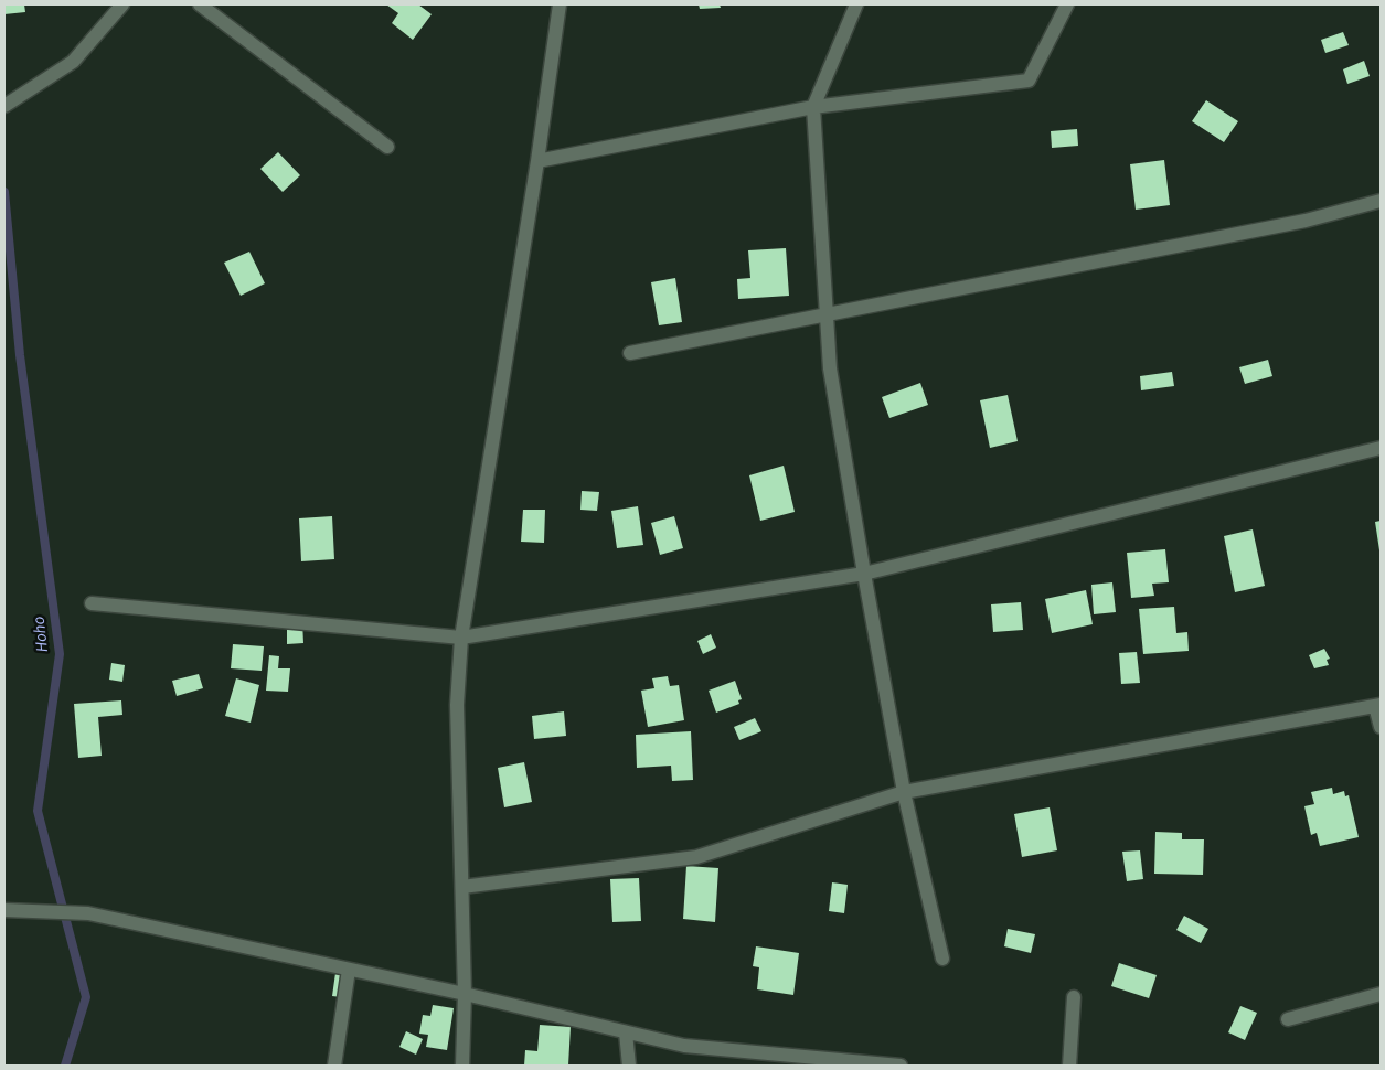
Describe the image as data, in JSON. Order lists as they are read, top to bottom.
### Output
{
  "water": ["Hoho"]
}
